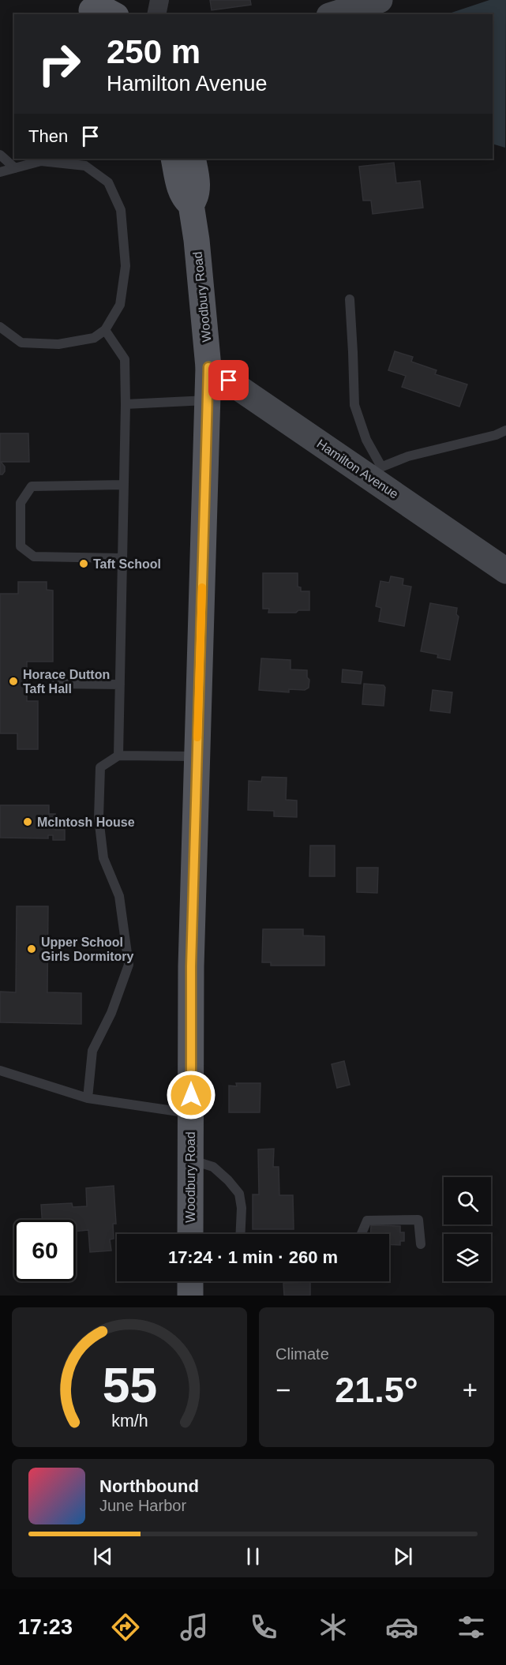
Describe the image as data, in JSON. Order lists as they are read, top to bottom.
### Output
{
  "streets": {
    "main road": ["Woodbury Road"],
    "street": ["Hamilton Avenue"]
  },
  "crossings": [
    ["Woodbury Road", "Hamilton Avenue"]
  ],
  "places": [
    "Taft School",
    "Horace Dutton Taft Hall",
    "McIntosh House",
    "Upper School Girls Dormitory"
  ],
  "page": {
    "turn": ["250 m", "Hamilton Avenue"],
    "then": "Then",
    "limit": "60",
    "trip": "17:24 · 1 min · 260 m",
    "tile": "Climate",
    "heat": ["−", "21.5°", "+"],
    "song": ["Northbound", "June Harbor"],
    "tabs": "17:23",
    "gauge": ["55", "km/h"]
  }
}
